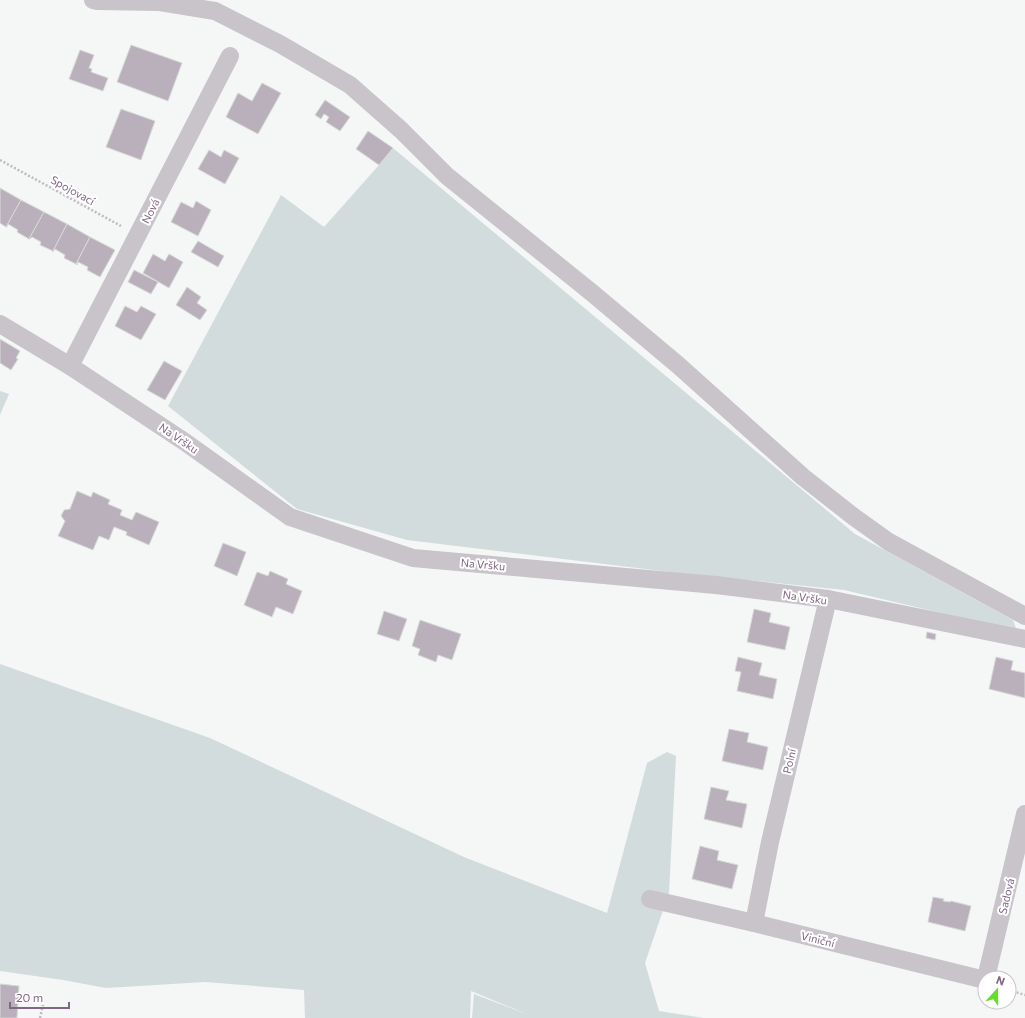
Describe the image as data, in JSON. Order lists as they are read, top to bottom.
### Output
{
  "streets": {
    "street": [
      "Nová",
      "Na Vršku",
      "Polní",
      "Sadová",
      "Viniční"
    ],
    "path": ["Spojovací"]
  },
  "crossings": [
    ["Spojovací", "Nová"],
    ["Nová", "Na Vršku"],
    ["Na Vršku", "Polní"],
    ["Polní", "Viniční"]
  ],
  "scale_bar": "20 m",
  "north": "top"
}
